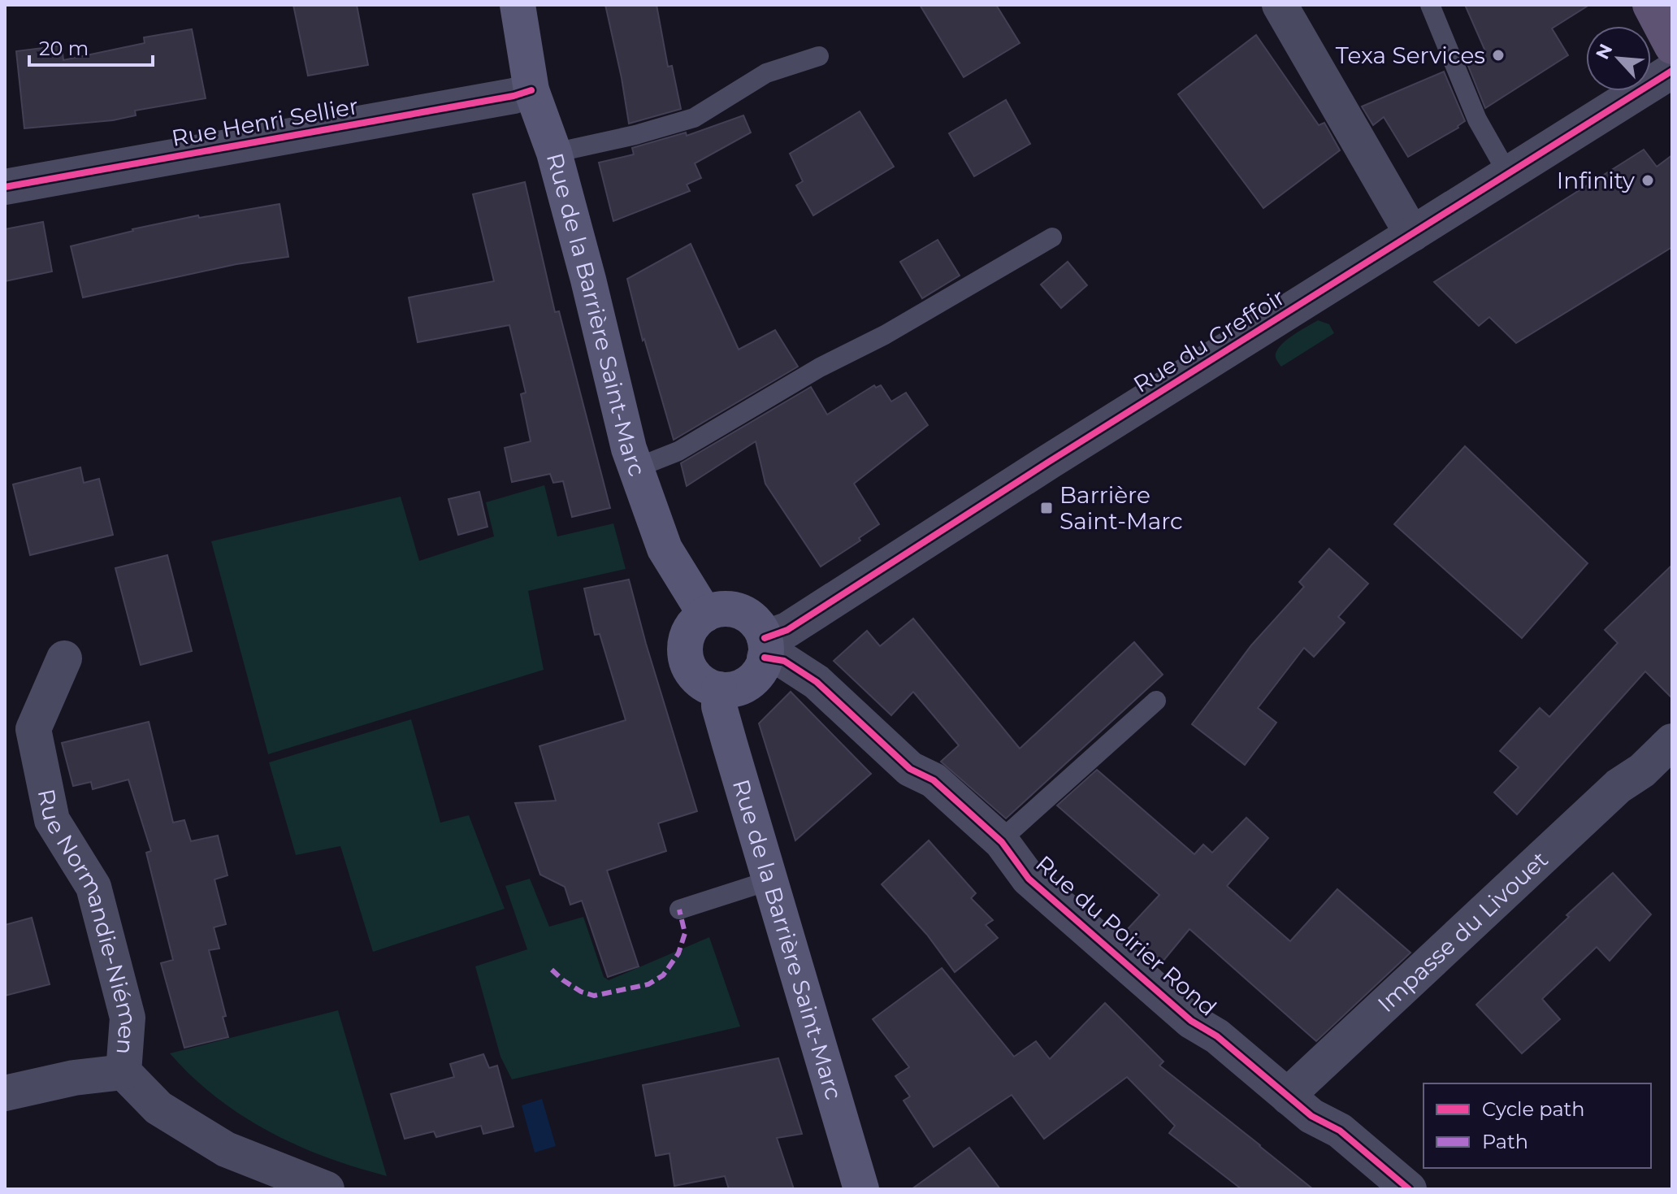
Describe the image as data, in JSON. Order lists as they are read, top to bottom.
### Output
{
  "streets": {
    "main road": ["Rue de la Barrière Saint-Marc"],
    "street": [
      "Rue Henri Sellier",
      "Rue du Greffoir",
      "Rue Normandie-Niémen",
      "Impasse du Livouet",
      "Rue du Poirier Rond"
    ]
  },
  "crossings": [
    ["Rue Henri Sellier", "Rue de la Barrière Saint-Marc"],
    ["Rue de la Barrière Saint-Marc", "Rue du Greffoir"],
    ["Rue de la Barrière Saint-Marc", "Rue du Poirier Rond"],
    ["Rue du Greffoir", "Rue du Poirier Rond"],
    ["Impasse du Livouet", "Rue du Poirier Rond"]
  ],
  "places": {
    "other": ["Texa Services", "Infinity"],
    "transit": ["Barrière Saint-Marc"]
  },
  "legend": ["Cycle path", "Path"],
  "scale_bar": "20 m",
  "north": "top left"
}
